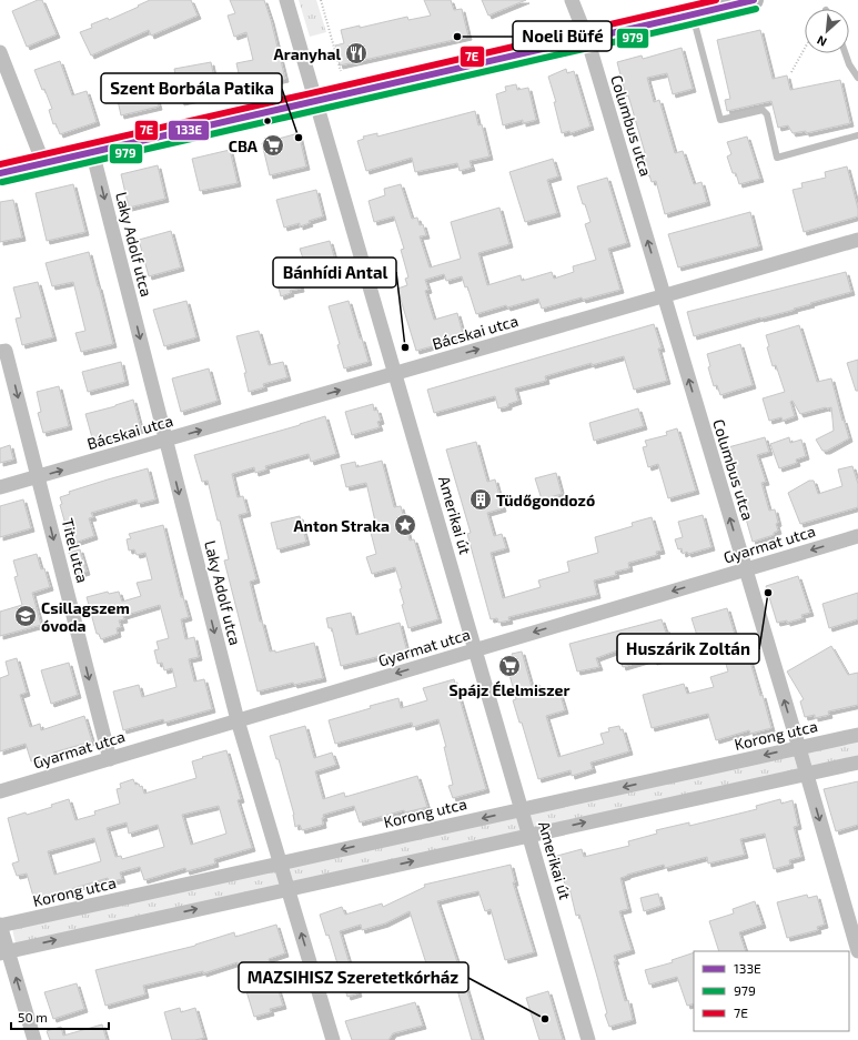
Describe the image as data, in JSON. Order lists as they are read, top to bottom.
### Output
{
  "streets": {
    "street": [
      "Columbus utca",
      "Laky Adolf utca",
      "Bácskai utca",
      "Amerikai út",
      "Gyarmat utca",
      "Titel utca",
      "Korong utca"
    ]
  },
  "crossings": [
    ["Columbus utca", "Bácskai utca"],
    ["Columbus utca", "Gyarmat utca"],
    ["Columbus utca", "Korong utca"],
    ["Laky Adolf utca", "Bácskai utca"],
    ["Laky Adolf utca", "Gyarmat utca"],
    ["Laky Adolf utca", "Korong utca"],
    ["Bácskai utca", "Amerikai út"],
    ["Bácskai utca", "Titel utca"],
    ["Amerikai út", "Gyarmat utca"],
    ["Amerikai út", "Korong utca"],
    ["Gyarmat utca", "Titel utca"]
  ],
  "one_way": ["Bácskai utca", "Gyarmat utca", "Titel utca"],
  "places": {
    "other": [
      "Noeli Büfé",
      "Szent Borbála Patika",
      "Bánhídi Antal",
      "Huszárik Zoltán",
      "MAZSIHISZ Szeretetkórház"
    ],
    "restaurant": ["Aranyhal"],
    "supermarket": ["CBA", "Spájz Élelmiszer"],
    "building": ["Tüdőgondozó"],
    "place": ["Anton Straka"],
    "school or university": ["Csillagszem óvoda"]
  },
  "lines": ["transit line 133E", "transit line 7E", "transit line 979"],
  "legend": ["133E", "979", "7E"],
  "scale_bar": "50 m",
  "north": "bottom left"
}
